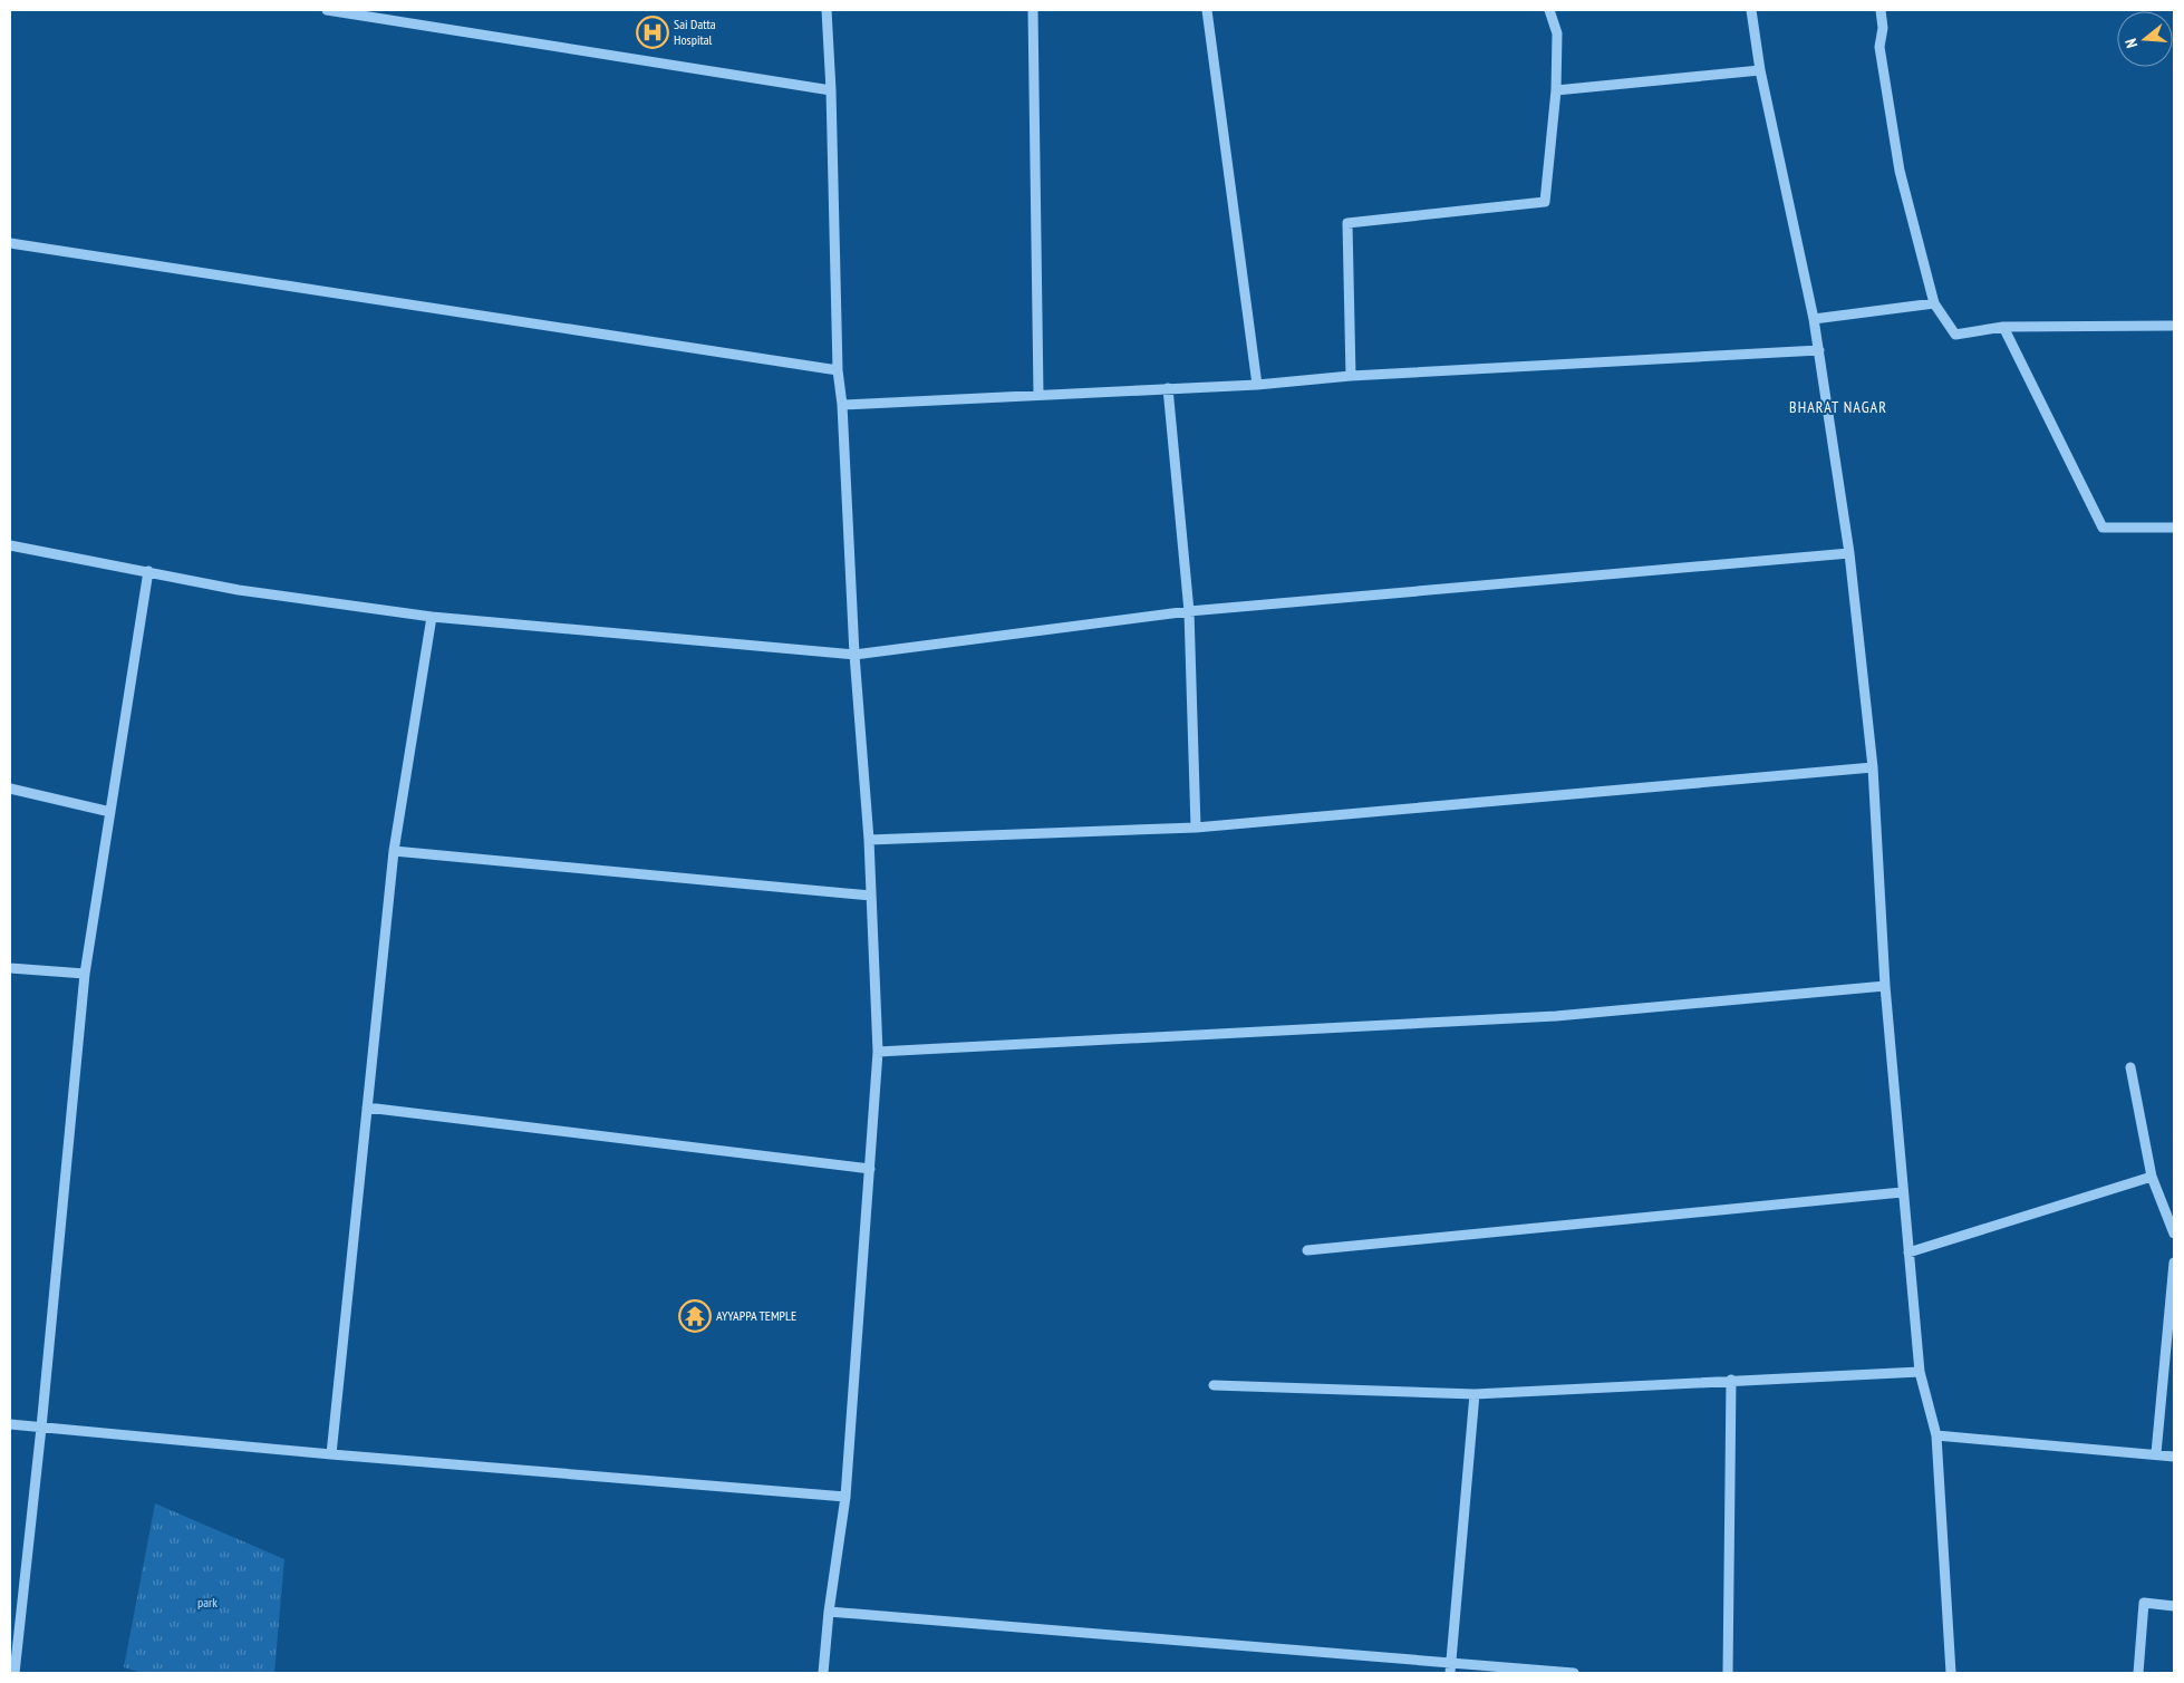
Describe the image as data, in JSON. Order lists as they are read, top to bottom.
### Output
{
  "districts": ["BHARAT NAGAR"],
  "parks": ["park"],
  "places": {
    "hospital": ["Sai Datta Hospital"],
    "temple": ["AYYAPPA TEMPLE"]
  },
  "north": "left"
}
